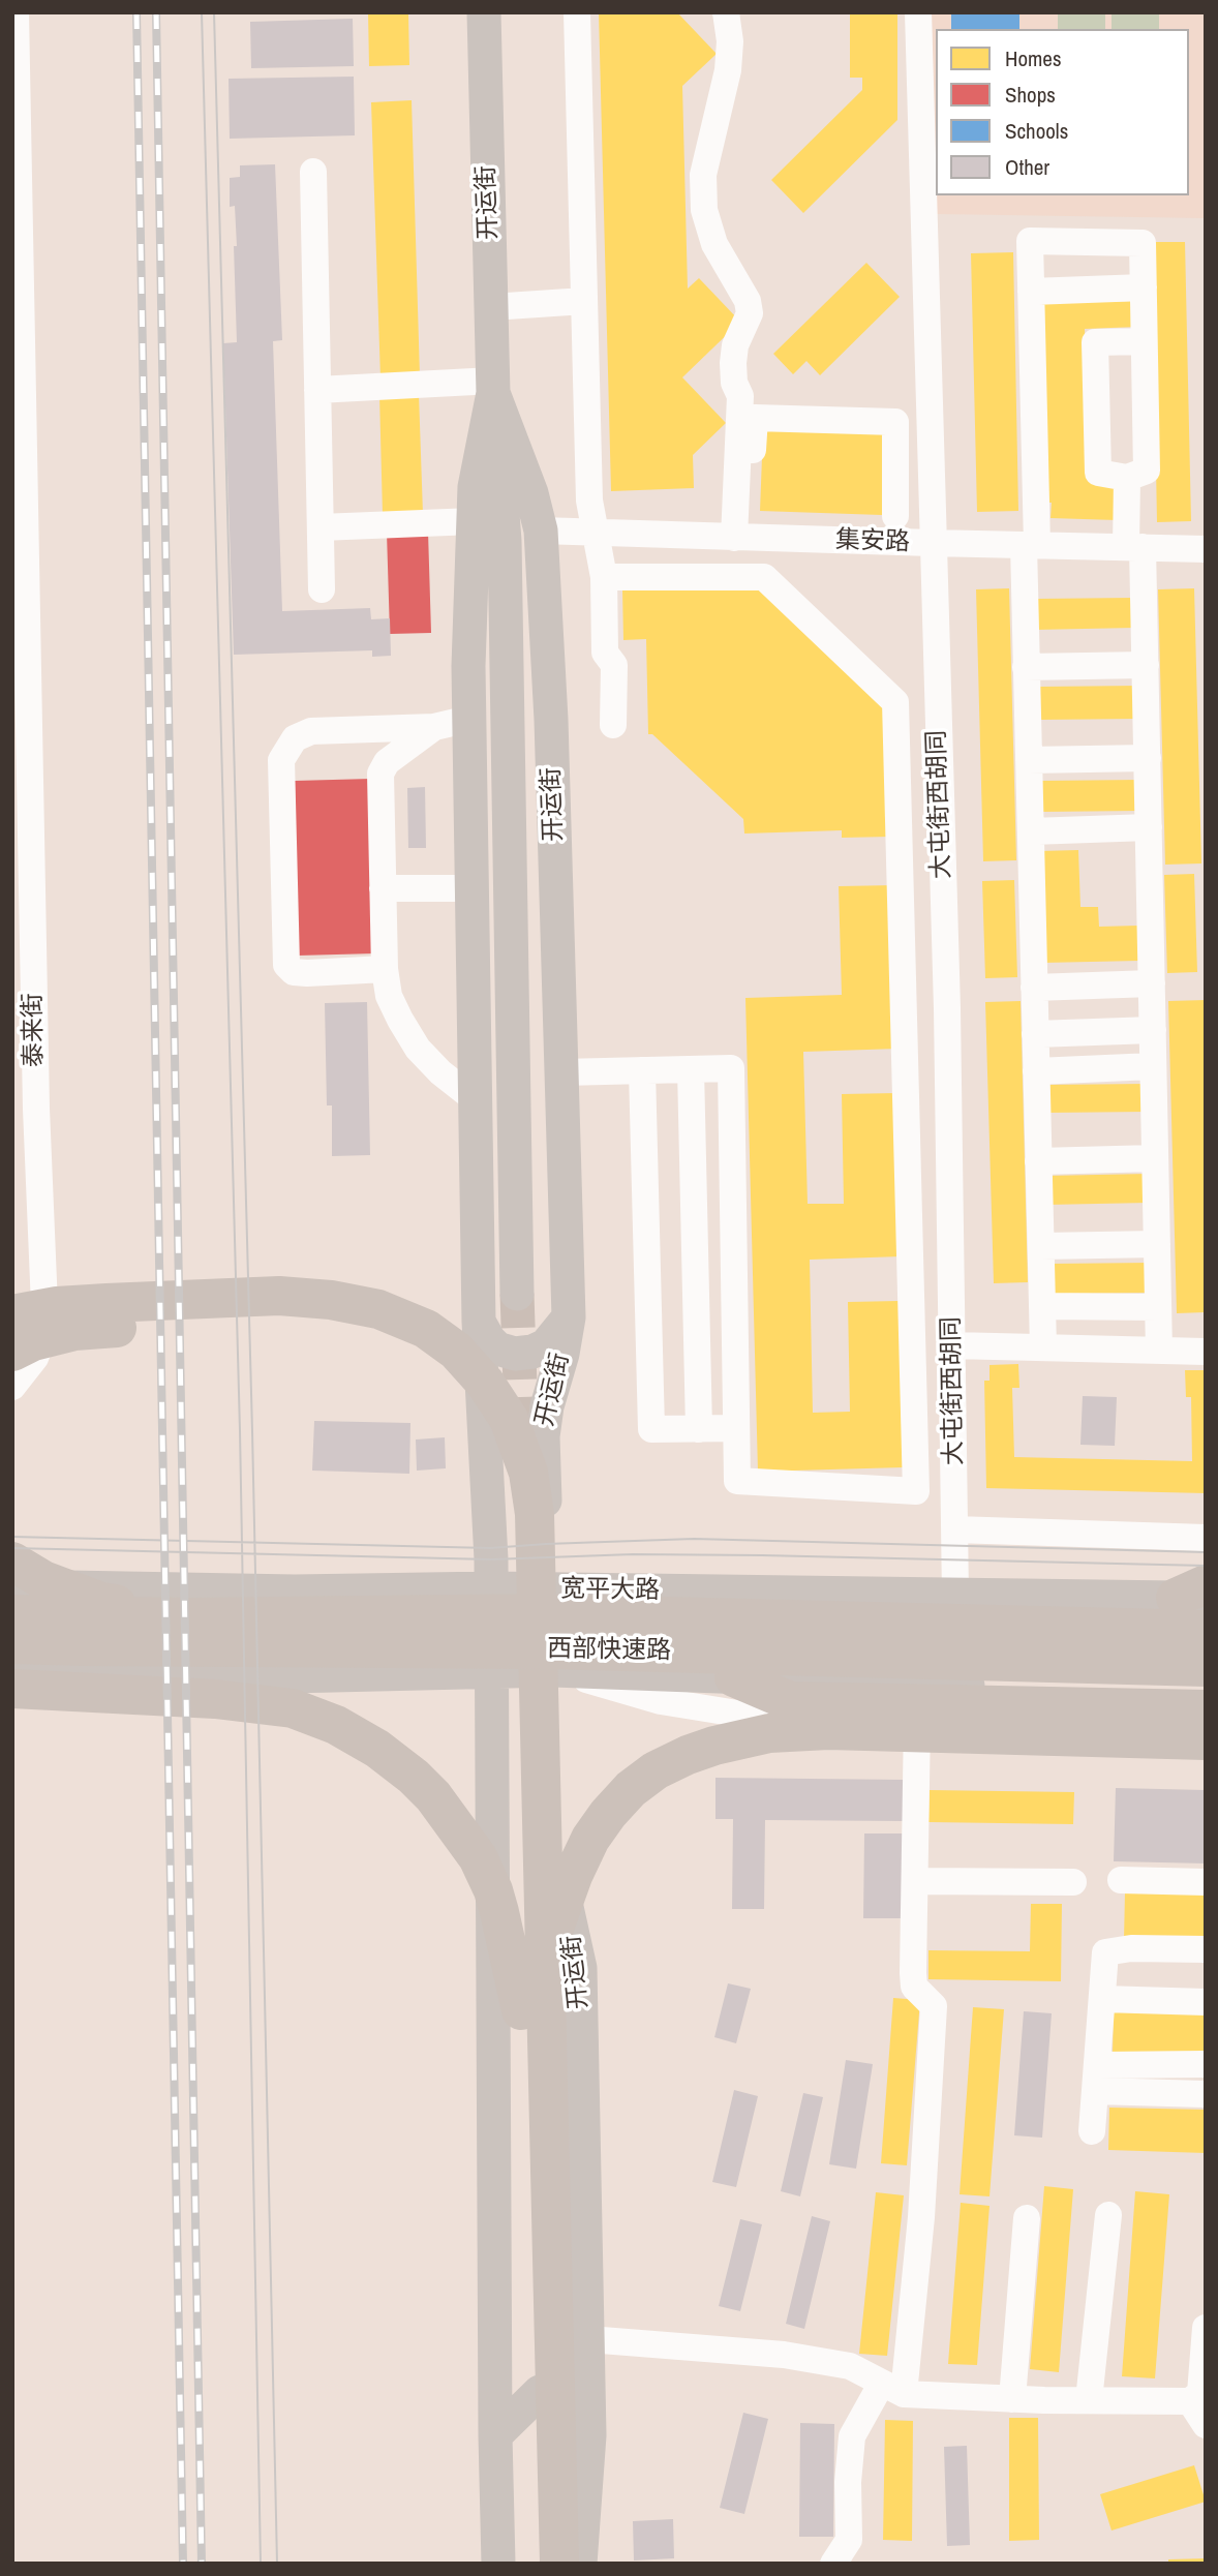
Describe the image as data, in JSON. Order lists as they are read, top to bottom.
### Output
{
  "streets": {
    "highway": ["西部快速路"],
    "main road": ["开运街", "宽平大路"],
    "street": ["集安路", "大屯街西胡同", "泰来街"]
  },
  "crossings": [
    ["开运街", "集安路"],
    ["开运街", "宽平大路"],
    ["集安路", "大屯街西胡同"],
    ["大屯街西胡同", "宽平大路"]
  ],
  "legend": [
    "Homes",
    "Shops",
    "Schools",
    "Other"
  ]
}
